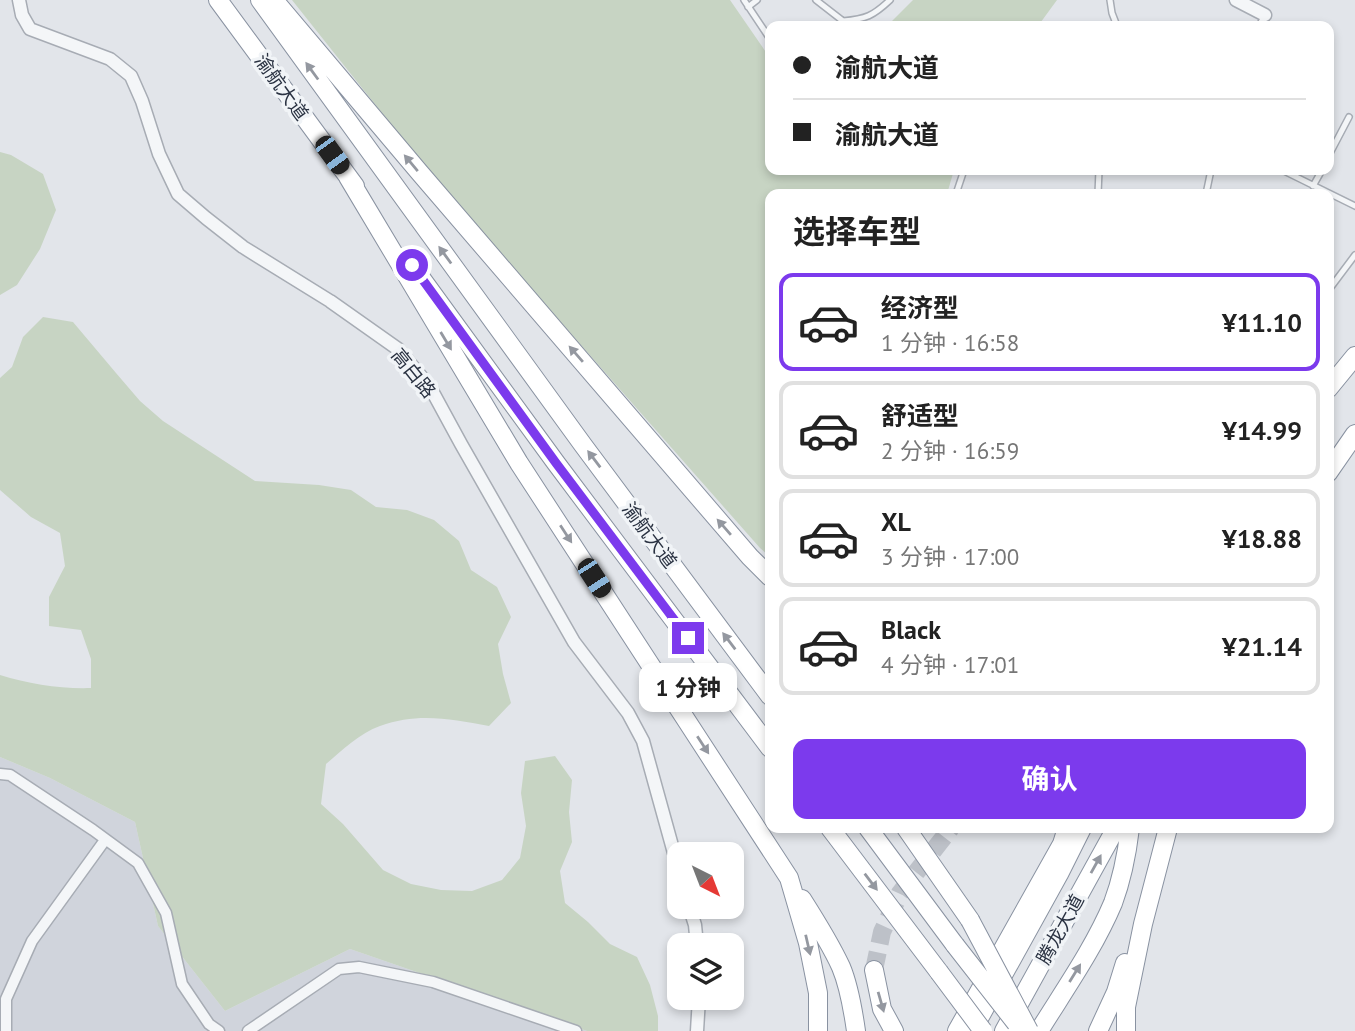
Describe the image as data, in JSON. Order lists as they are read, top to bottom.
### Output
{
  "streets": {
    "highway": ["渝航大道", "腾龙大道"],
    "street": ["高白路"]
  },
  "north": "bottom right",
  "page": {
    "banner": ["渝航大道", "渝航大道"],
    "heading": "选择车型",
    "list": [
      {
        "name": "经济型",
        "note": "1 分钟 · 16:58",
        "value": "¥11.10"
      },
      {
        "name": "舒适型",
        "note": "2 分钟 · 16:59",
        "value": "¥14.99"
      },
      {
        "name": "XL",
        "note": "3 分钟 · 17:00",
        "value": "¥18.88"
      },
      {
        "name": "Black",
        "note": "4 分钟 · 17:01",
        "value": "¥21.14"
      }
    ],
    "bubble": "1 分钟",
    "buttons": "确认"
  }
}
